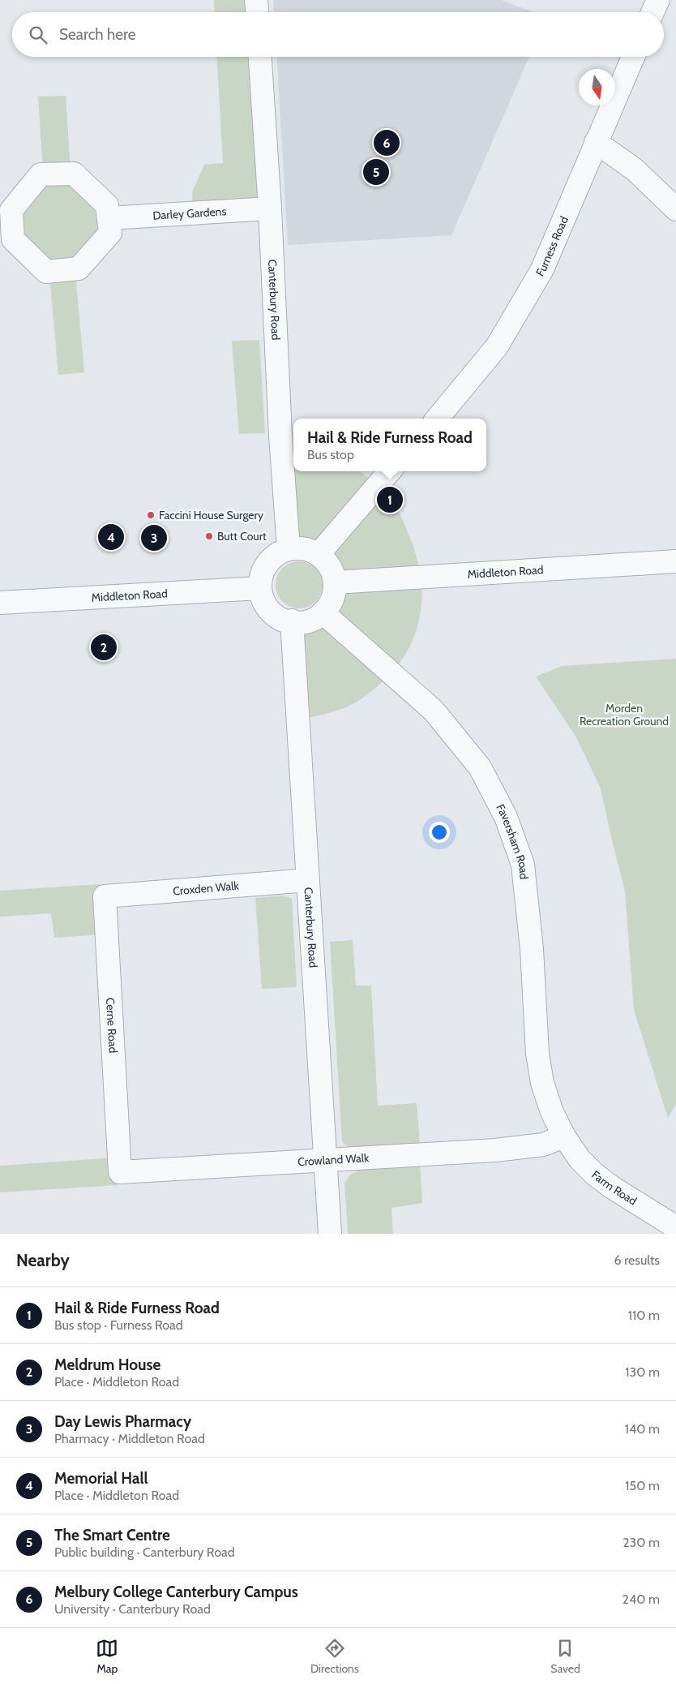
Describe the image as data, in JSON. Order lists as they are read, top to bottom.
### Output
{
  "streets": {
    "street": [
      "Darley Gardens",
      "Furness Road",
      "Canterbury Road",
      "Middleton Road",
      "Faversham Road",
      "Croxden Walk",
      "Cerne Road",
      "Crowland Walk",
      "Farm Road"
    ]
  },
  "crossings": [
    ["Darley Gardens", "Canterbury Road"],
    ["Canterbury Road", "Middleton Road"],
    ["Canterbury Road", "Faversham Road"],
    ["Canterbury Road", "Croxden Walk"],
    ["Canterbury Road", "Crowland Walk"],
    ["Middleton Road", "Faversham Road"],
    ["Faversham Road", "Crowland Walk"],
    ["Faversham Road", "Farm Road"],
    ["Croxden Walk", "Cerne Road"],
    ["Cerne Road", "Crowland Walk"],
    ["Crowland Walk", "Farm Road"]
  ],
  "parks": ["Morden Recreation Ground"],
  "places": ["Faccini House Surgery", "Butt Court"],
  "north": "bottom",
  "page": {
    "search": "Search here",
    "pins": [
      "6",
      "5",
      "1",
      "4",
      "3",
      "2"
    ],
    "popup": ["Hail & Ride Furness Road", "Bus stop"],
    "heading": ["Nearby", "6 results"],
    "list": [
      {
        "mark": "1",
        "name": "Hail & Ride Furness Road",
        "note": "Bus stop · Furness Road",
        "value": "110 m"
      },
      {
        "mark": "2",
        "name": "Meldrum House",
        "note": "Place · Middleton Road",
        "value": "130 m"
      },
      {
        "mark": "3",
        "name": "Day Lewis Pharmacy",
        "note": "Pharmacy · Middleton Road",
        "value": "140 m"
      },
      {
        "mark": "4",
        "name": "Memorial Hall",
        "note": "Place · Middleton Road",
        "value": "150 m"
      },
      {
        "mark": "5",
        "name": "The Smart Centre",
        "note": "Public building · Canterbury Road",
        "value": "230 m"
      },
      {
        "mark": "6",
        "name": "Melbury College Canterbury Campus",
        "note": "University · Canterbury Road",
        "value": "240 m"
      }
    ],
    "nav": ["Map", "Directions", "Saved"]
  }
}
